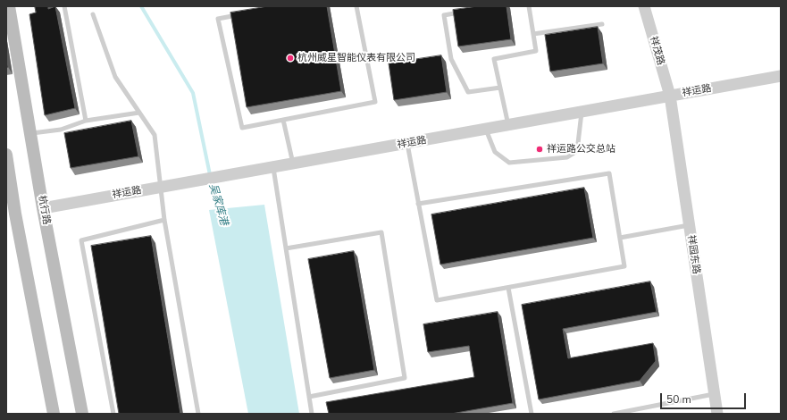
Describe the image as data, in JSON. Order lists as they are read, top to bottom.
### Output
{
  "streets": {
    "main road": ["杭行路"],
    "street": ["祥茂路", "祥运路", "祥园东路"]
  },
  "crossings": [
    ["祥茂路", "祥运路"],
    ["祥茂路", "祥园东路"],
    ["祥运路", "杭行路"],
    ["祥运路", "祥园东路"]
  ],
  "water": ["吴家库港"],
  "places": ["杭州威星智能仪表有限公司", "祥运路公交总站"],
  "scale_bar": "50 m"
}
